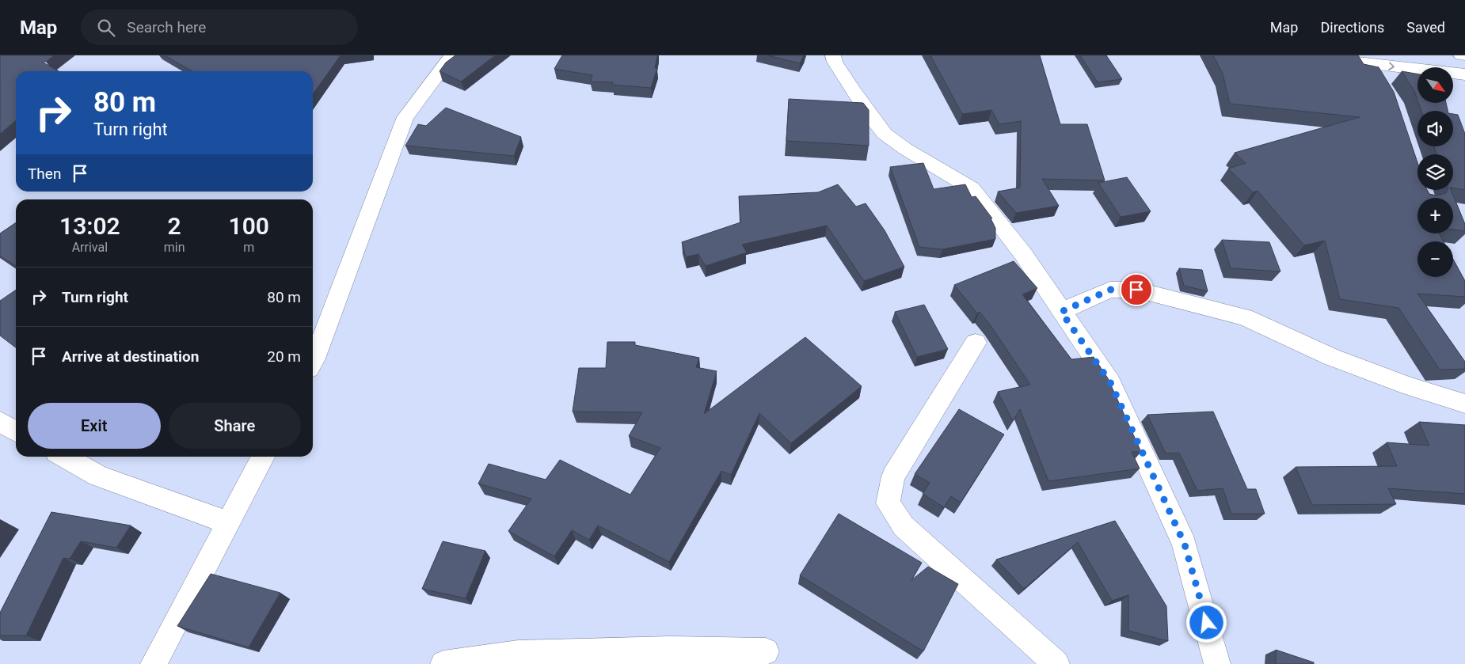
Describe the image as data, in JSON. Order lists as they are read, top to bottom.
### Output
{
  "north": "bottom right",
  "page": {
    "header": "Map",
    "search": "Search here",
    "nav": ["Map", "Directions", "Saved"],
    "map_buttons": ["+", "−"],
    "turn": ["80 m", "Turn right"],
    "then": "Then",
    "eta": [
      "13:02",
      "Arrival",
      "2",
      "min",
      "100",
      "m"
    ],
    "list": [
      {
        "name": "Turn right",
        "value": "80 m"
      },
      {
        "name": "Arrive at destination",
        "value": "20 m"
      }
    ],
    "buttons": ["Exit", "Share"]
  }
}
